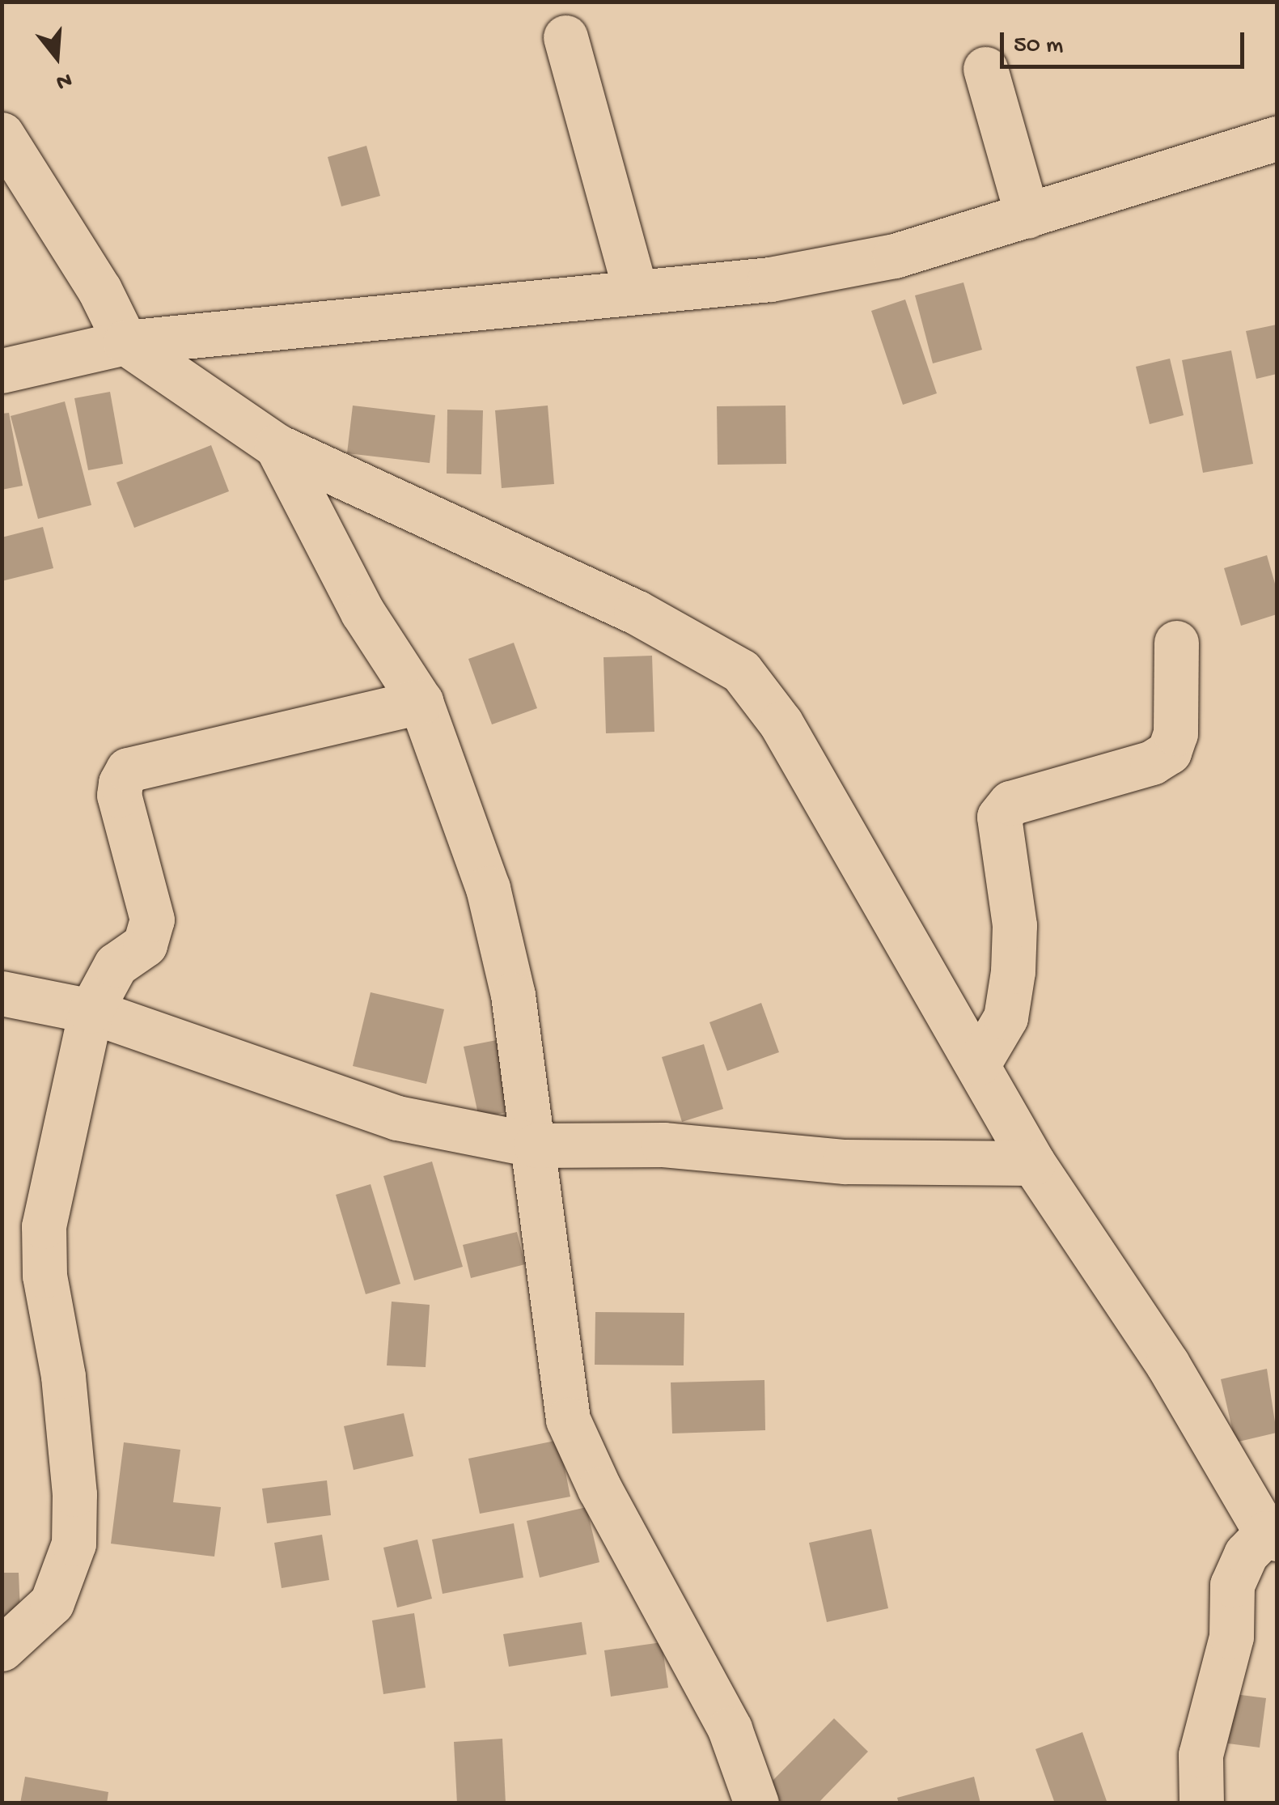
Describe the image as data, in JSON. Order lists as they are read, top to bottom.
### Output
{
  "scale_bar": "50 m",
  "north": "bottom"
}
